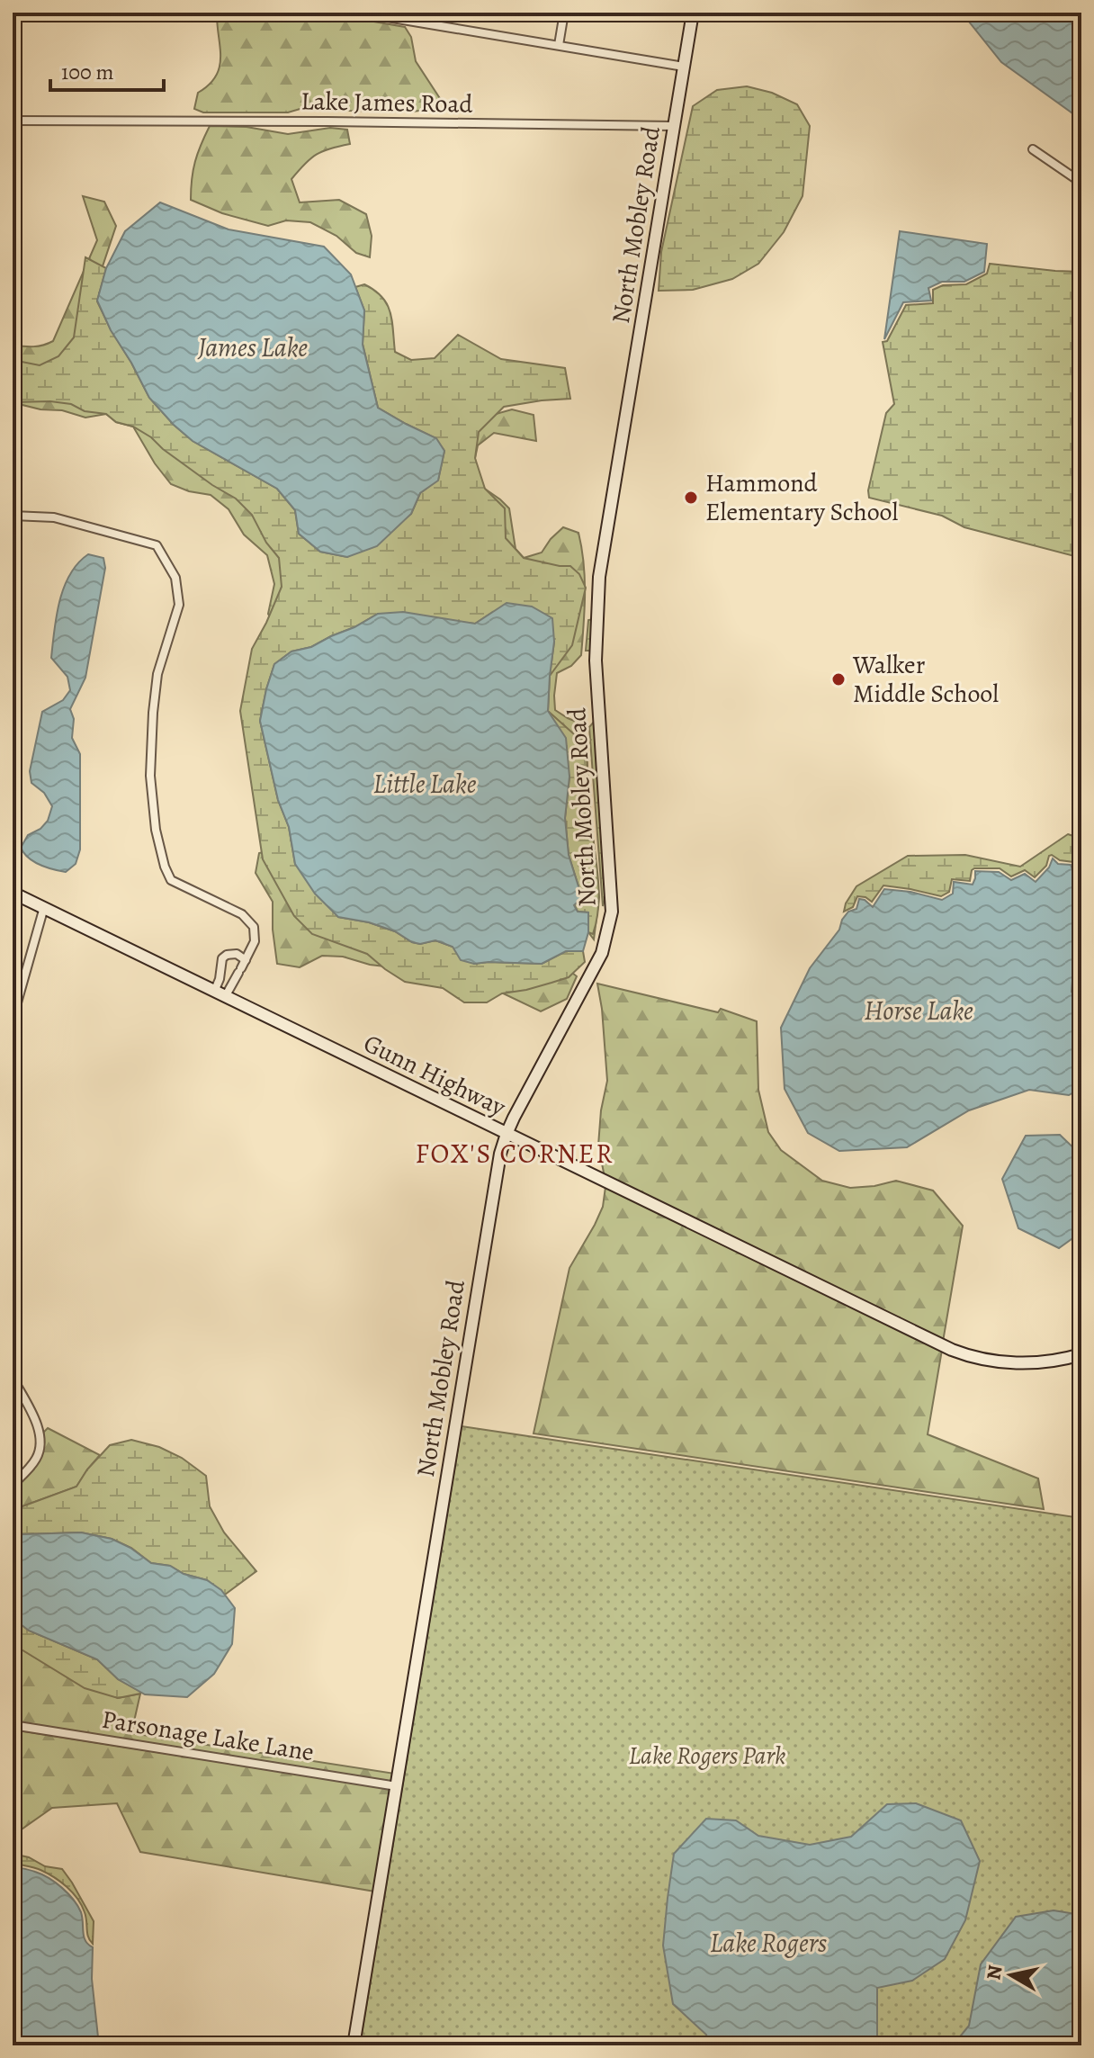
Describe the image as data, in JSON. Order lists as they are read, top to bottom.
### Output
{
  "streets": {
    "street": [
      "Lake James Road",
      "North Mobley Road",
      "Gunn Highway",
      "Parsonage Lake Lane"
    ]
  },
  "crossings": [
    ["Lake James Road", "North Mobley Road"],
    ["North Mobley Road", "Gunn Highway"],
    ["North Mobley Road", "Parsonage Lake Lane"]
  ],
  "districts": ["FOX'S CORNER"],
  "water": [
    "James Lake",
    "Little Lake",
    "Horse Lake",
    "Lake Rogers"
  ],
  "parks": ["Lake Rogers Park"],
  "places": ["Hammond Elementary School", "Walker Middle School"],
  "scale_bar": "100 m",
  "north": "left"
}
